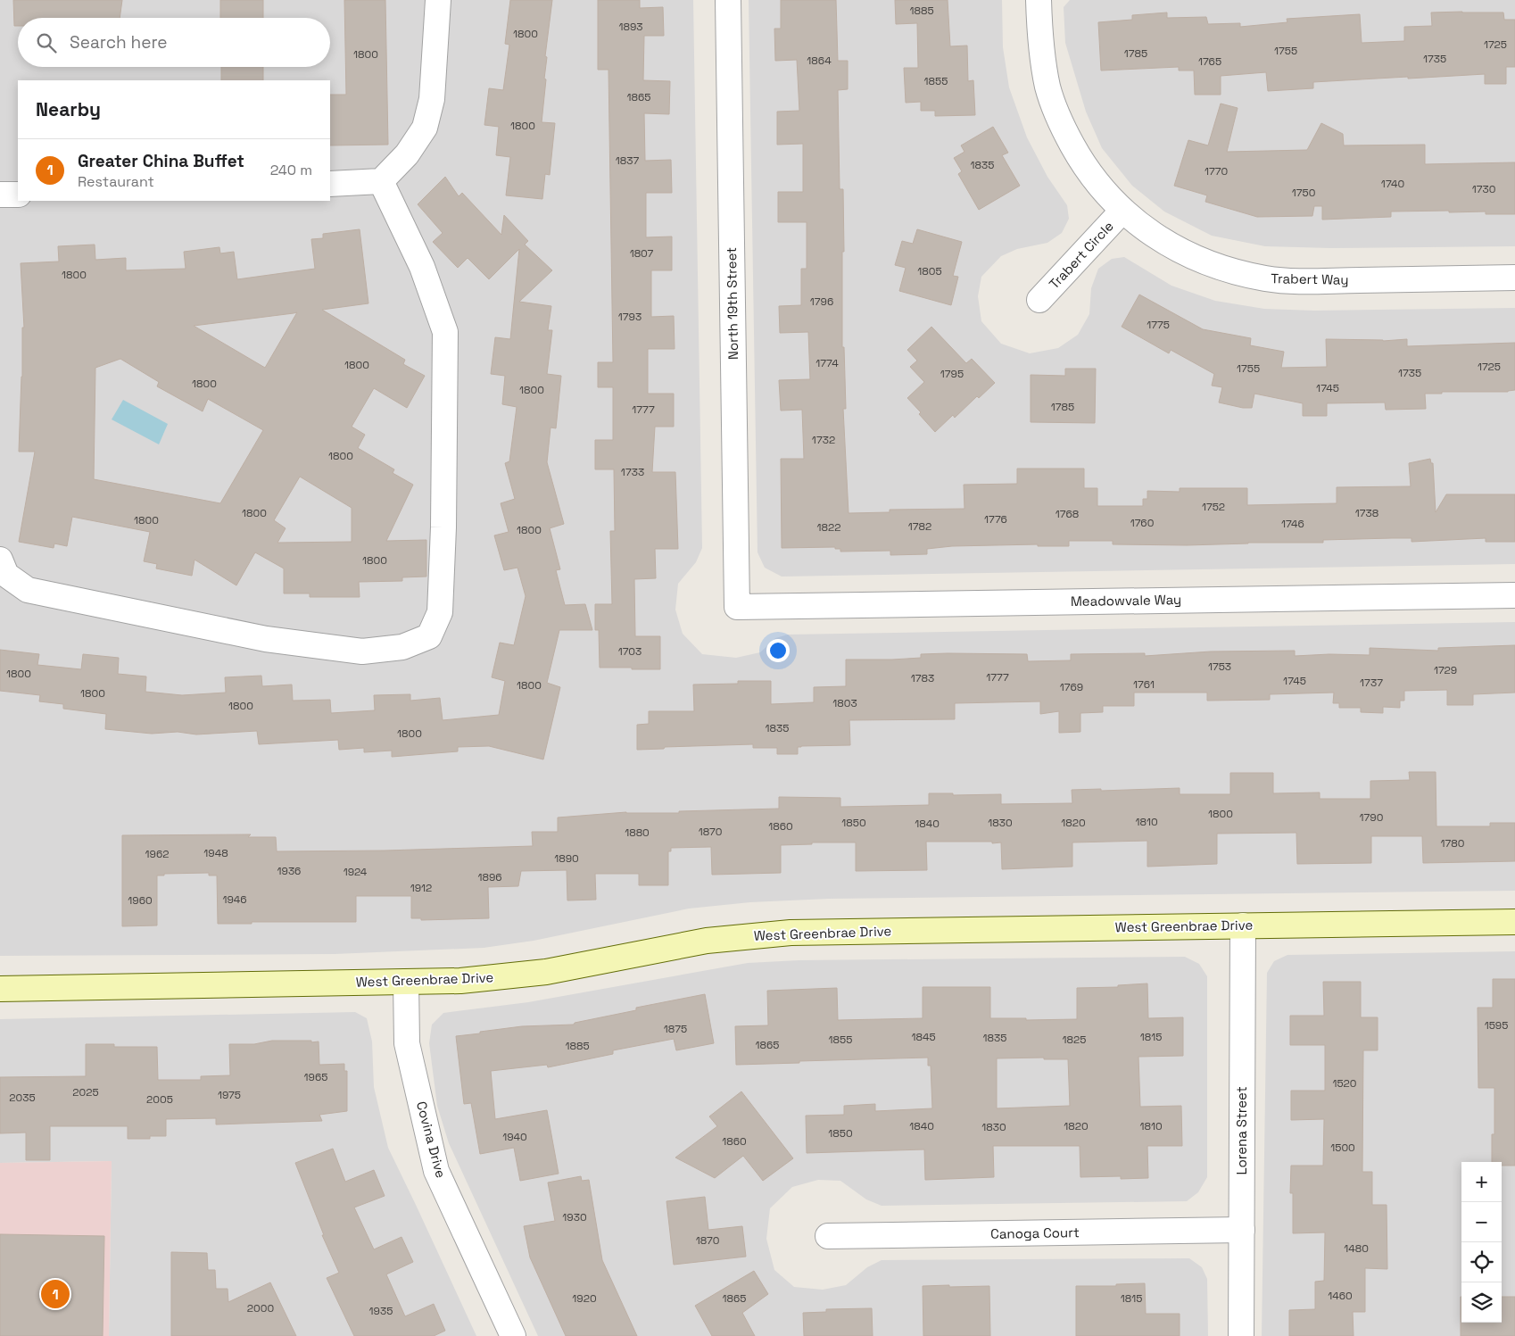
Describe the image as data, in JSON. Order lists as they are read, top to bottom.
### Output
{
  "streets": {
    "street": [
      "Trabert Circle",
      "Trabert Way",
      "North 19th Street",
      "Meadowvale Way",
      "West Greenbrae Drive",
      "Lorena Street",
      "Covina Drive",
      "Canoga Court"
    ]
  },
  "crossings": [
    ["Trabert Circle", "Trabert Way"],
    ["North 19th Street", "Meadowvale Way"],
    ["West Greenbrae Drive", "Lorena Street"],
    ["West Greenbrae Drive", "Covina Drive"],
    ["Lorena Street", "Canoga Court"]
  ],
  "house_numbers": [
    "1885",
    "1893",
    "1800",
    "1725",
    "1755",
    "1785",
    "1800",
    "1735",
    "1864",
    "1765",
    "1855",
    "1865",
    "1800",
    "1837",
    "1835",
    "1770",
    "1740",
    "1730",
    "1750",
    "1807",
    "1805",
    "1800",
    "1796",
    "1793",
    "1775",
    "1774",
    "1800",
    "1725",
    "1755",
    "1735",
    "1795",
    "1800",
    "1745",
    "1800",
    "1785",
    "1777",
    "1732",
    "1800",
    "1733",
    "1752",
    "1800",
    "1738",
    "1768",
    "1776",
    "1800",
    "1760",
    "1746",
    "1782",
    "1822",
    "1800",
    "1800",
    "1703",
    "1753",
    "1729",
    "1800",
    "1777",
    "1783",
    "1745",
    "1737",
    "1761",
    "1800",
    "1769",
    "1800",
    "1803",
    "1800",
    "1835",
    "1800",
    "1800",
    "1790",
    "1810",
    "1850",
    "1830",
    "1820",
    "1840",
    "1860",
    "1870",
    "1880",
    "1780",
    "1948",
    "1962",
    "1890",
    "1936",
    "1924",
    "1896",
    "1912",
    "1946",
    "1960",
    "1595",
    "1875",
    "1845",
    "1815",
    "1835",
    "1855",
    "1825",
    "1865",
    "1885",
    "1965",
    "1520",
    "2025",
    "1975",
    "2035",
    "2005",
    "1840",
    "1820",
    "1810",
    "1830",
    "1850",
    "1940",
    "1860",
    "1500",
    "1930",
    "1870",
    "1480",
    "1460",
    "1920",
    "1865",
    "1815",
    "2000",
    "1935"
  ],
  "page": {
    "search": "Search here",
    "heading": "Nearby",
    "list": [
      {
        "mark": "1",
        "name": "Greater China Buffet",
        "note": "Restaurant",
        "value": "240 m"
      }
    ],
    "map_buttons": ["+", "−"],
    "pins": "1"
  }
}
